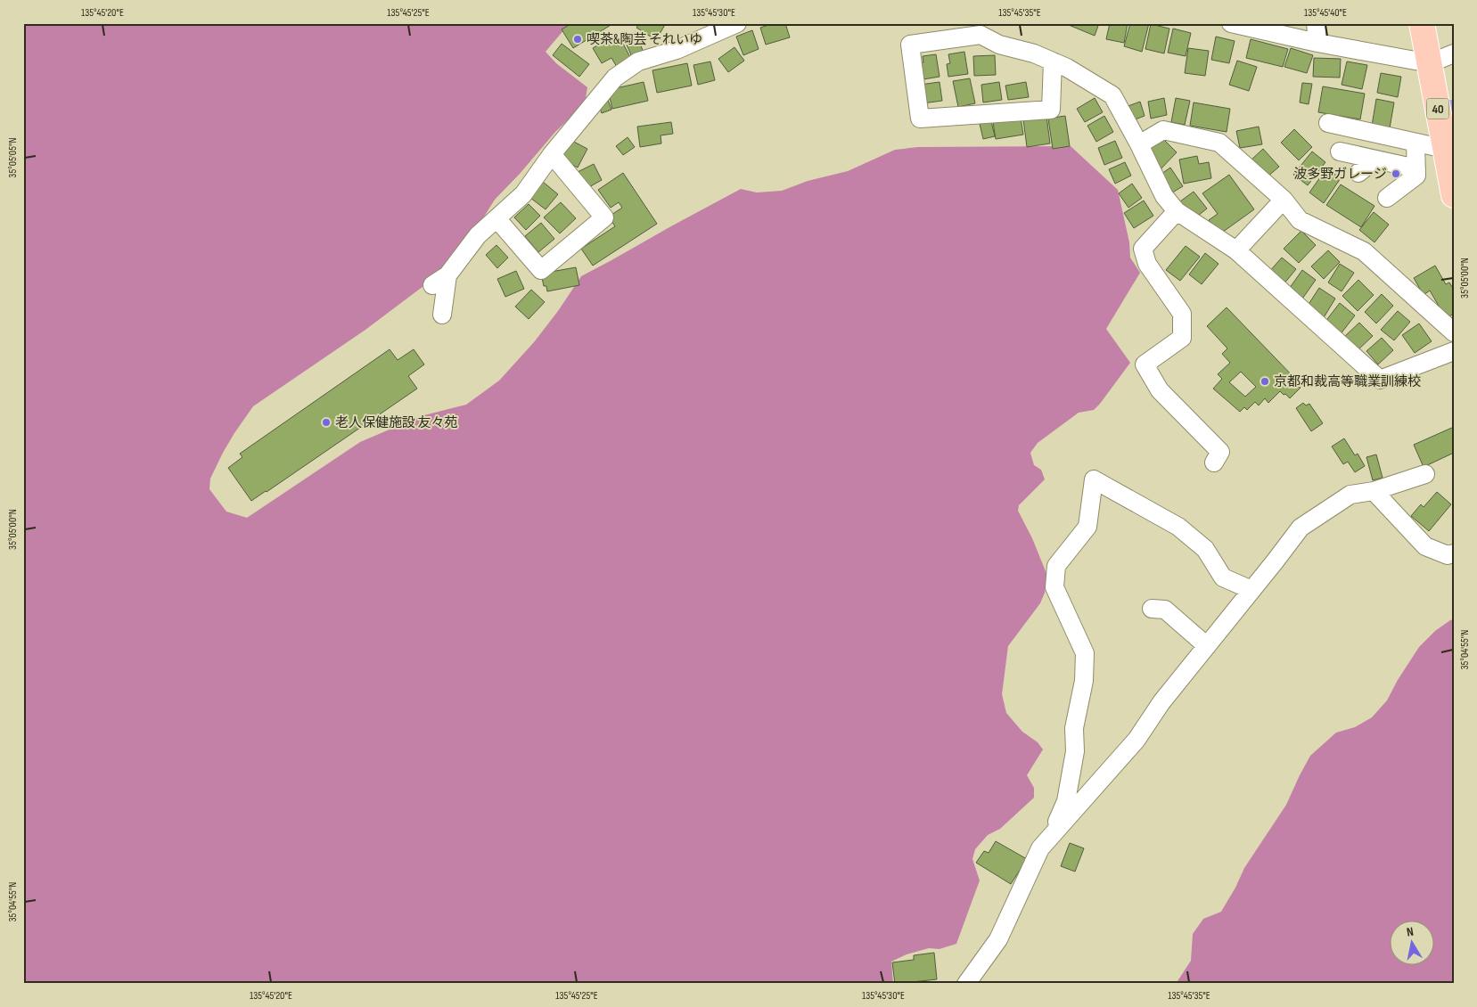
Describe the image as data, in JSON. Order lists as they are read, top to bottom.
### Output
{
  "streets": {
    "main road": ["40"]
  },
  "places": [
    "喫茶&陶芸 それいゆ",
    "波多野ガレージ",
    "京都和裁高等職業訓練校",
    "老人保健施設 友々苑"
  ],
  "north": "top",
  "coordinates": [
    "135°45'20\"E",
    "135°45'25\"E",
    "135°45'30\"E",
    "135°45'35\"E",
    "135°45'40\"E",
    "35°05'05\"N",
    "35°05'00\"N",
    "35°04'55\"N"
  ]
}
